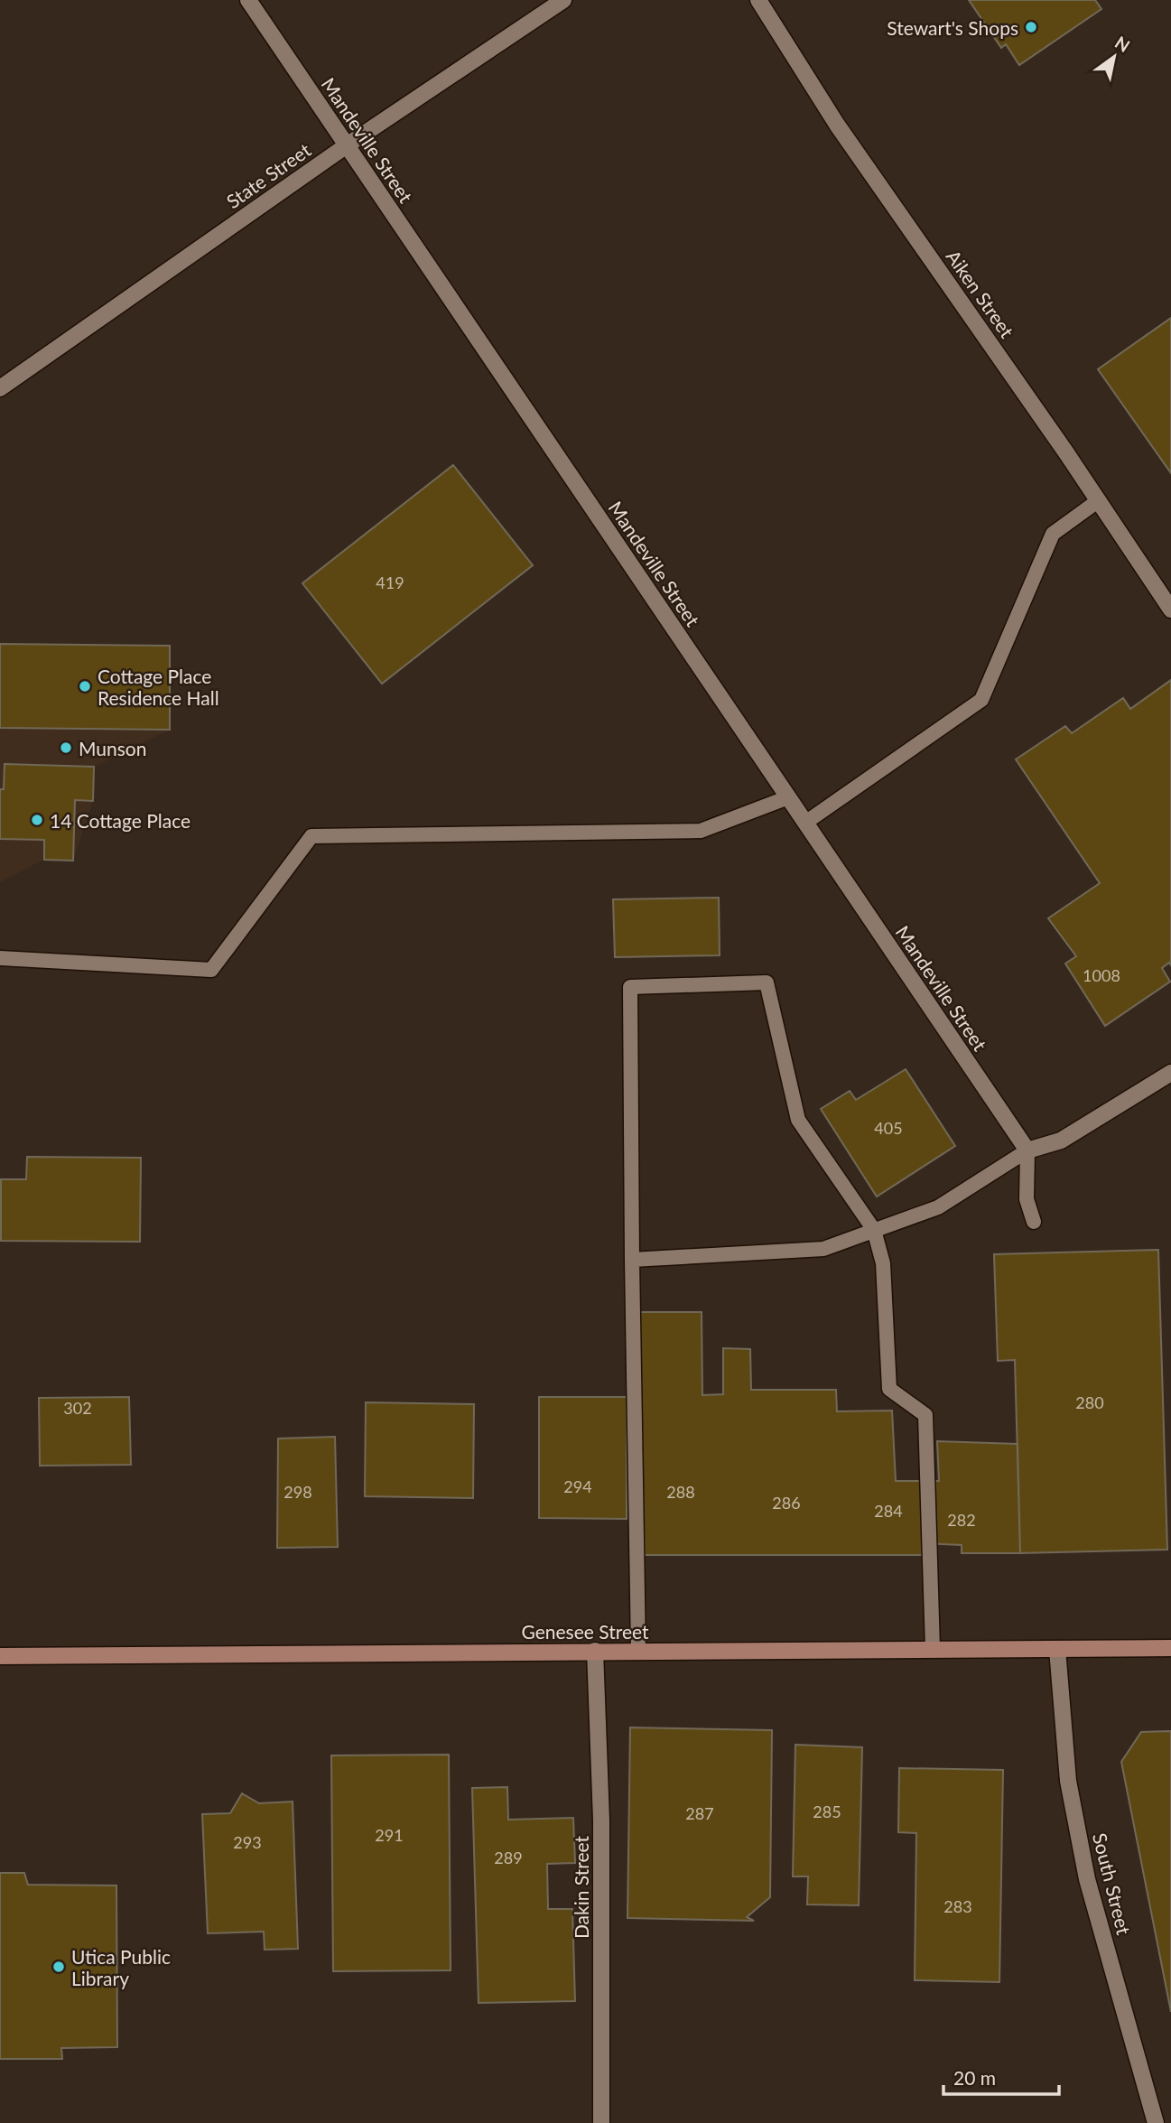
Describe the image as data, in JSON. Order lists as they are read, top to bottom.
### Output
{
  "streets": {
    "main road": ["Genesee Street"],
    "street": [
      "Mandeville Street",
      "State Street",
      "Aiken Street",
      "South Street",
      "Dakin Street"
    ]
  },
  "crossings": [
    ["Mandeville Street", "State Street"],
    ["Genesee Street", "South Street"],
    ["Genesee Street", "Dakin Street"]
  ],
  "places": [
    "Stewart's Shops",
    "Cottage Place Residence Hall",
    "Munson",
    "14 Cottage Place",
    "Utica Public Library"
  ],
  "house_numbers": [
    "419",
    "1008",
    "405",
    "280",
    "302",
    "294",
    "298",
    "288",
    "286",
    "284",
    "282",
    "285",
    "287",
    "291",
    "293",
    "289",
    "283"
  ],
  "scale_bar": "20 m",
  "north": "top right"
}
